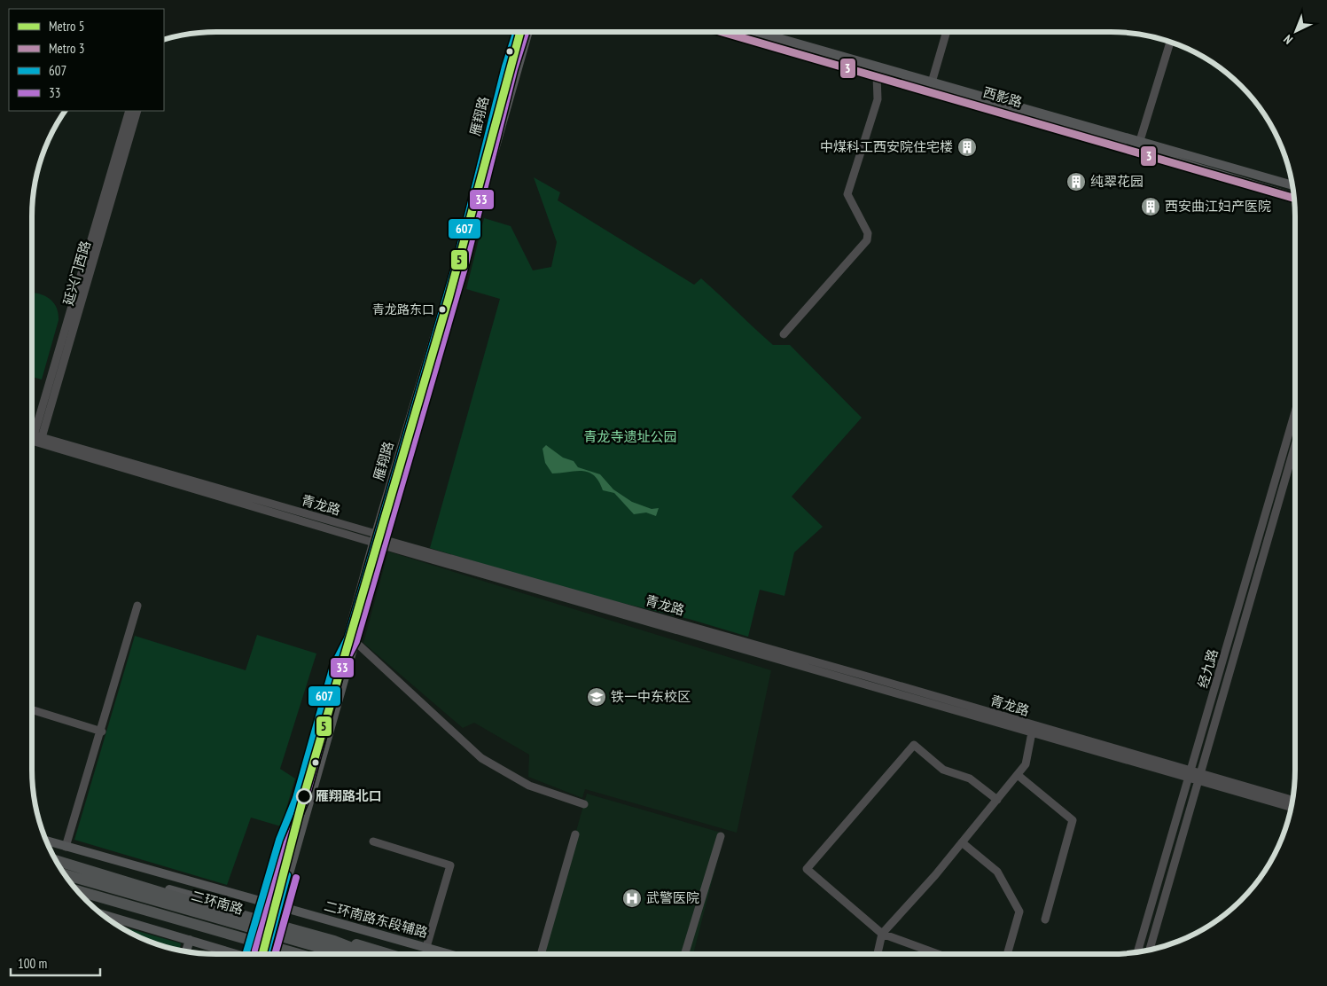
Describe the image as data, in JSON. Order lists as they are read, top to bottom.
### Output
{
  "streets": {
    "highway": ["二环南路"],
    "main road": ["西影路", "雁翔路", "二环南路东段辅路"],
    "street": ["延兴门西路", "青龙路", "经九路"]
  },
  "crossings": [
    ["雁翔路", "青龙路"],
    ["雁翔路", "二环南路东段辅路"],
    ["延兴门西路", "青龙路"],
    ["青龙路", "经九路"]
  ],
  "parks": ["青龙寺遗址公园"],
  "places": {
    "building": ["中煤科工西安院住宅楼", "纯翠花园", "西安曲江妇产医院"],
    "other": ["青龙路东口", "雁翔路北口"],
    "school or university": ["铁一中东校区"],
    "hospital": ["武警医院"]
  },
  "lines": [
    "metro line 5",
    "metro line 3",
    "transit line 607",
    "transit line 33"
  ],
  "legend": [
    "Metro 5",
    "Metro 3",
    "607",
    "33"
  ],
  "scale_bar": "100 m",
  "north": "bottom left"
}
